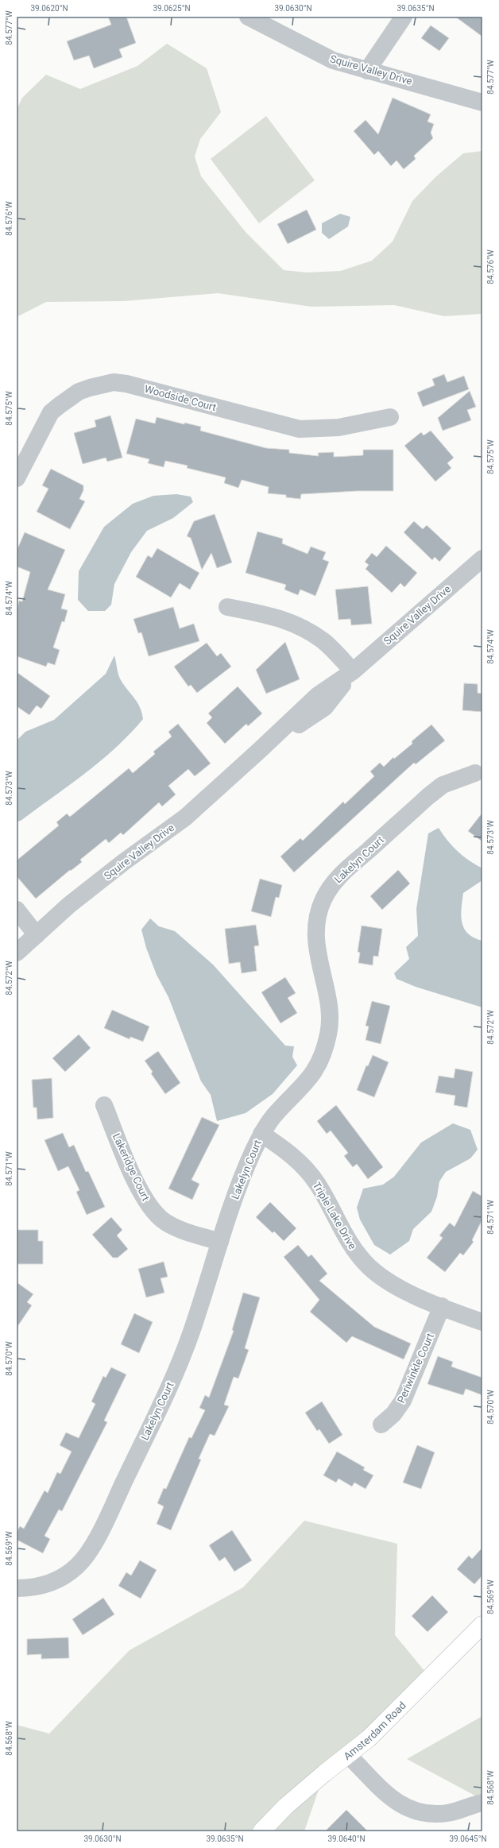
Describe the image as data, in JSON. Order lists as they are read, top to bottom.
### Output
{
  "streets": {
    "street": [
      "Squire Valley Drive",
      "Woodside Court",
      "Lakelyn Court",
      "Lakeridge Court",
      "Triple Lake Drive",
      "Periwinkle Court",
      "Amsterdam Road"
    ]
  },
  "crossings": [
    ["Lakelyn Court", "Lakeridge Court"],
    ["Lakelyn Court", "Triple Lake Drive"],
    ["Triple Lake Drive", "Periwinkle Court"]
  ],
  "coordinates": [
    "39.0620°N",
    "39.0625°N",
    "39.0630°N",
    "39.0635°N",
    "84.577°W",
    "84.576°W",
    "84.575°W",
    "84.574°W",
    "84.573°W",
    "84.572°W",
    "84.571°W",
    "84.570°W",
    "84.569°W",
    "84.568°W",
    "39.0640°N",
    "39.0645°N"
  ]
}
